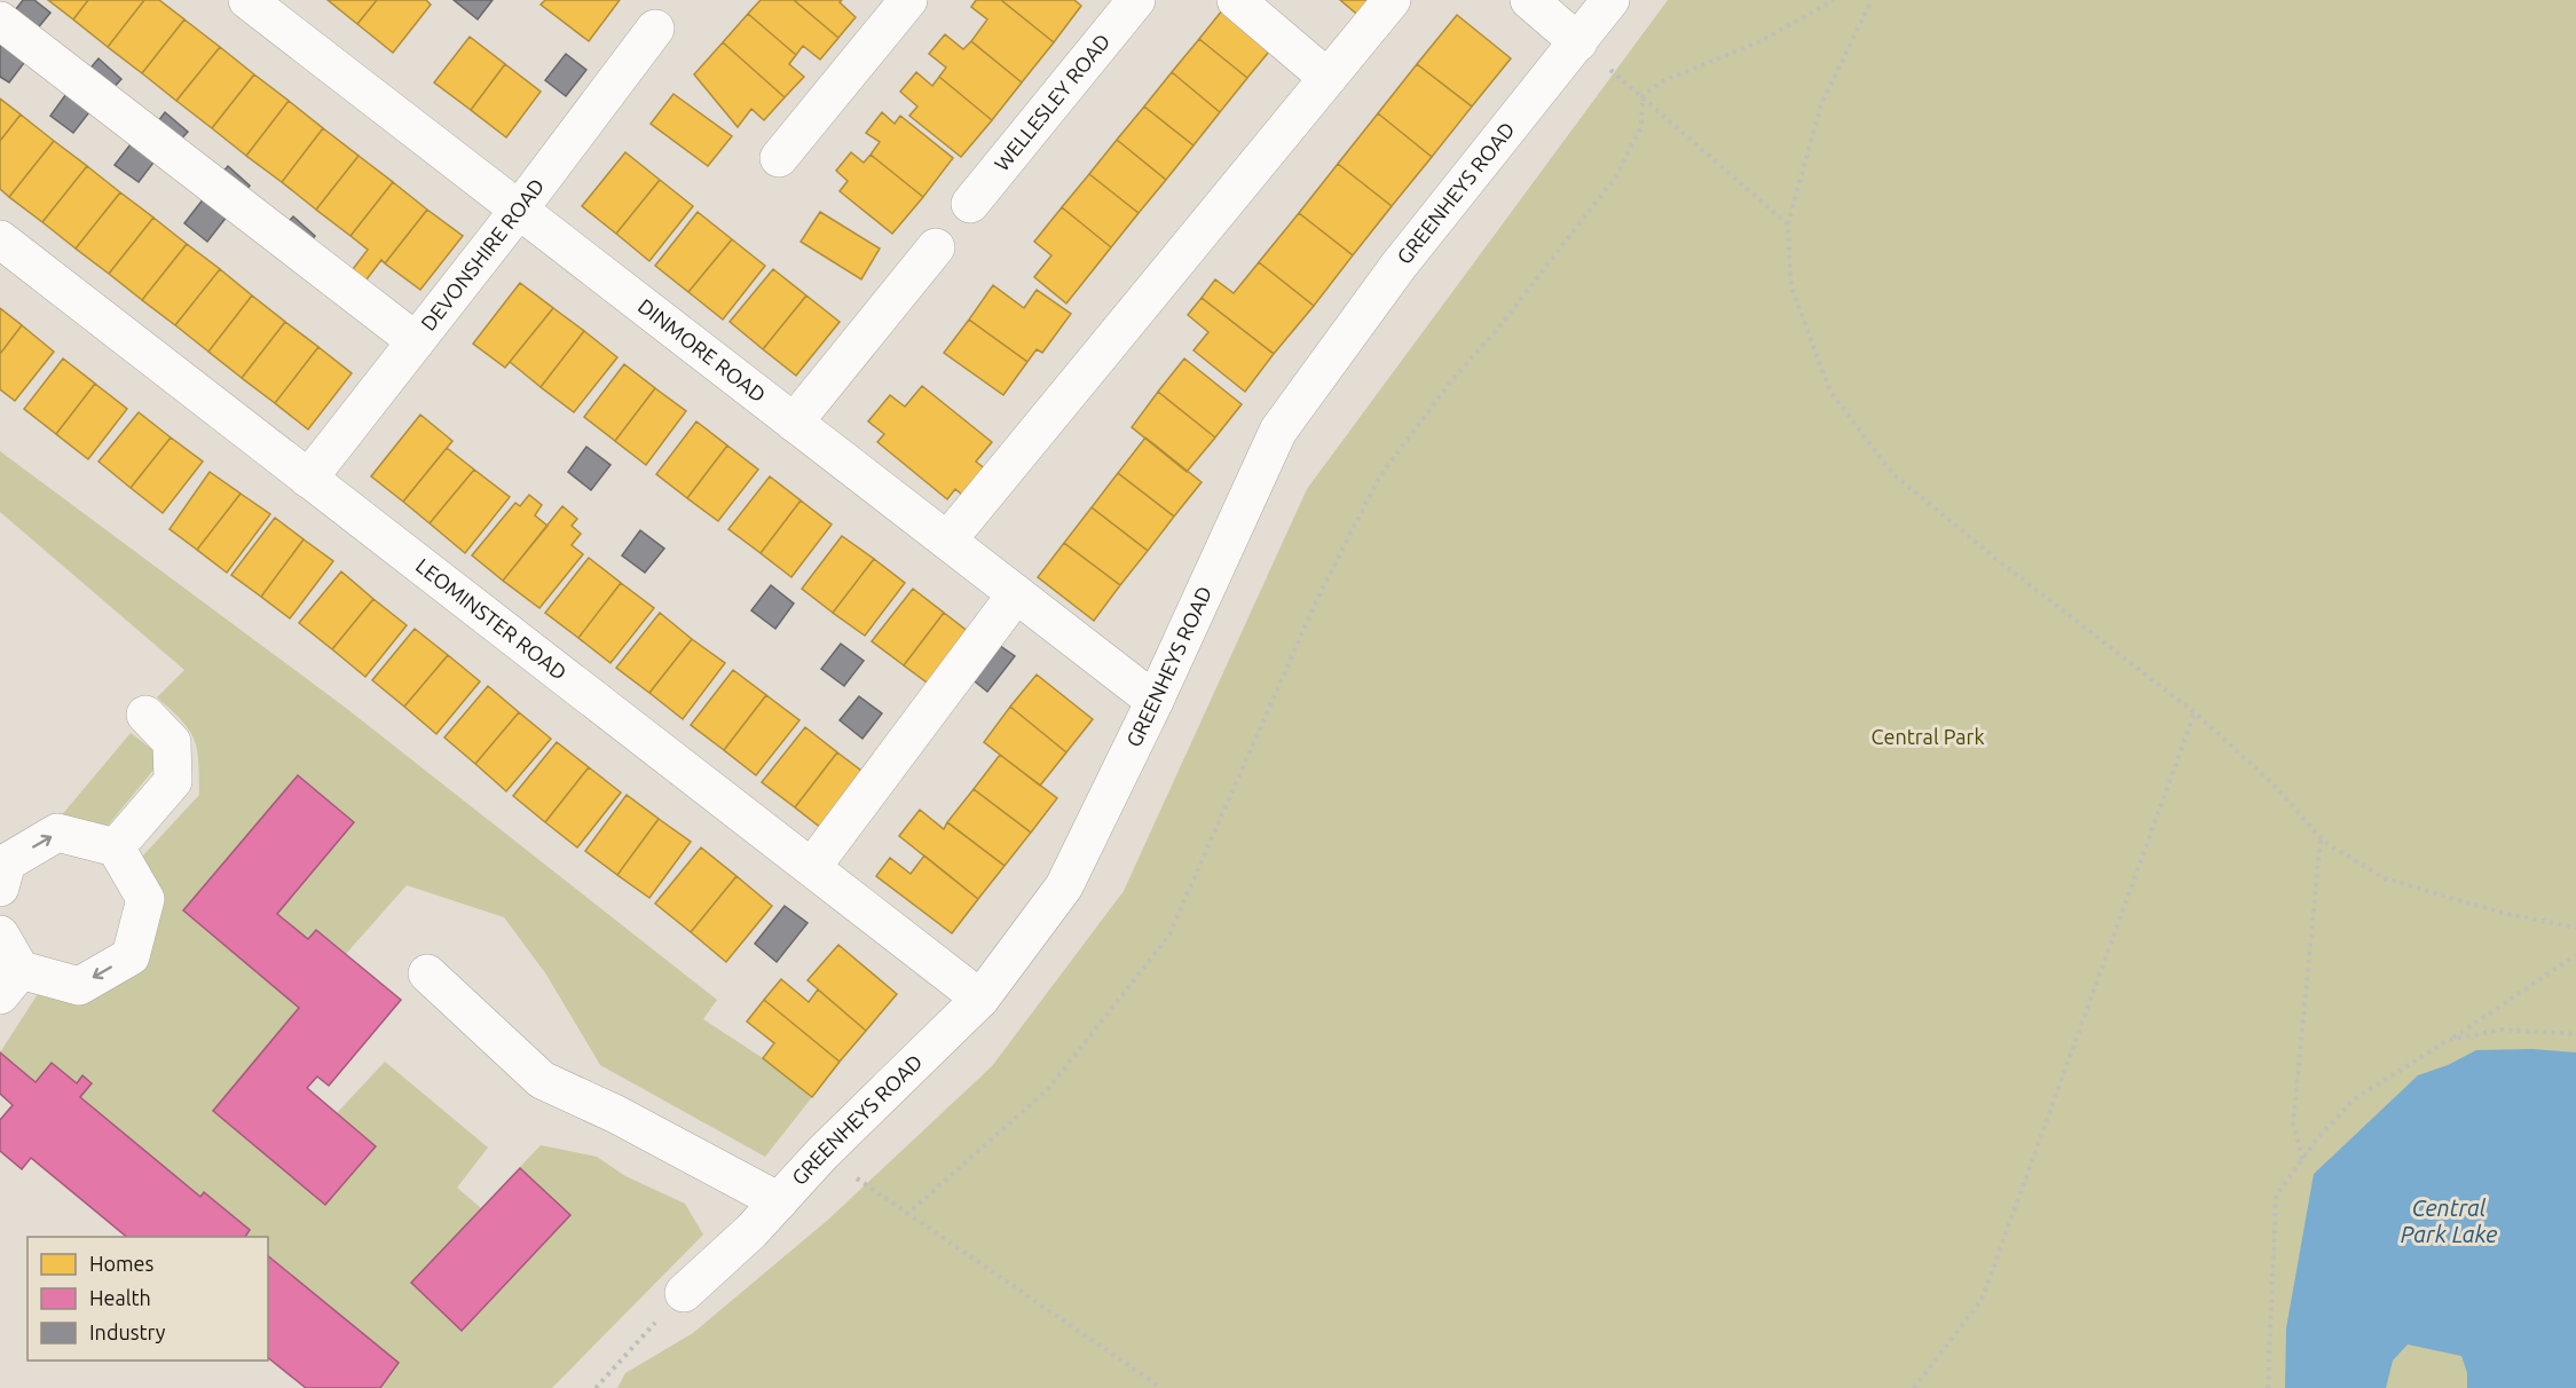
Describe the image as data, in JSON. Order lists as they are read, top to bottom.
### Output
{
  "streets": {
    "street": [
      "WELLESLEY ROAD",
      "GREENHEYS ROAD",
      "DEVONSHIRE ROAD",
      "DINMORE ROAD",
      "LEOMINSTER ROAD"
    ]
  },
  "crossings": [
    ["GREENHEYS ROAD", "DINMORE ROAD"],
    ["GREENHEYS ROAD", "LEOMINSTER ROAD"],
    ["DEVONSHIRE ROAD", "DINMORE ROAD"],
    ["DEVONSHIRE ROAD", "LEOMINSTER ROAD"]
  ],
  "water": ["Central Park Lake"],
  "parks": ["Central Park"],
  "legend": ["Homes", "Health", "Industry"]
}
